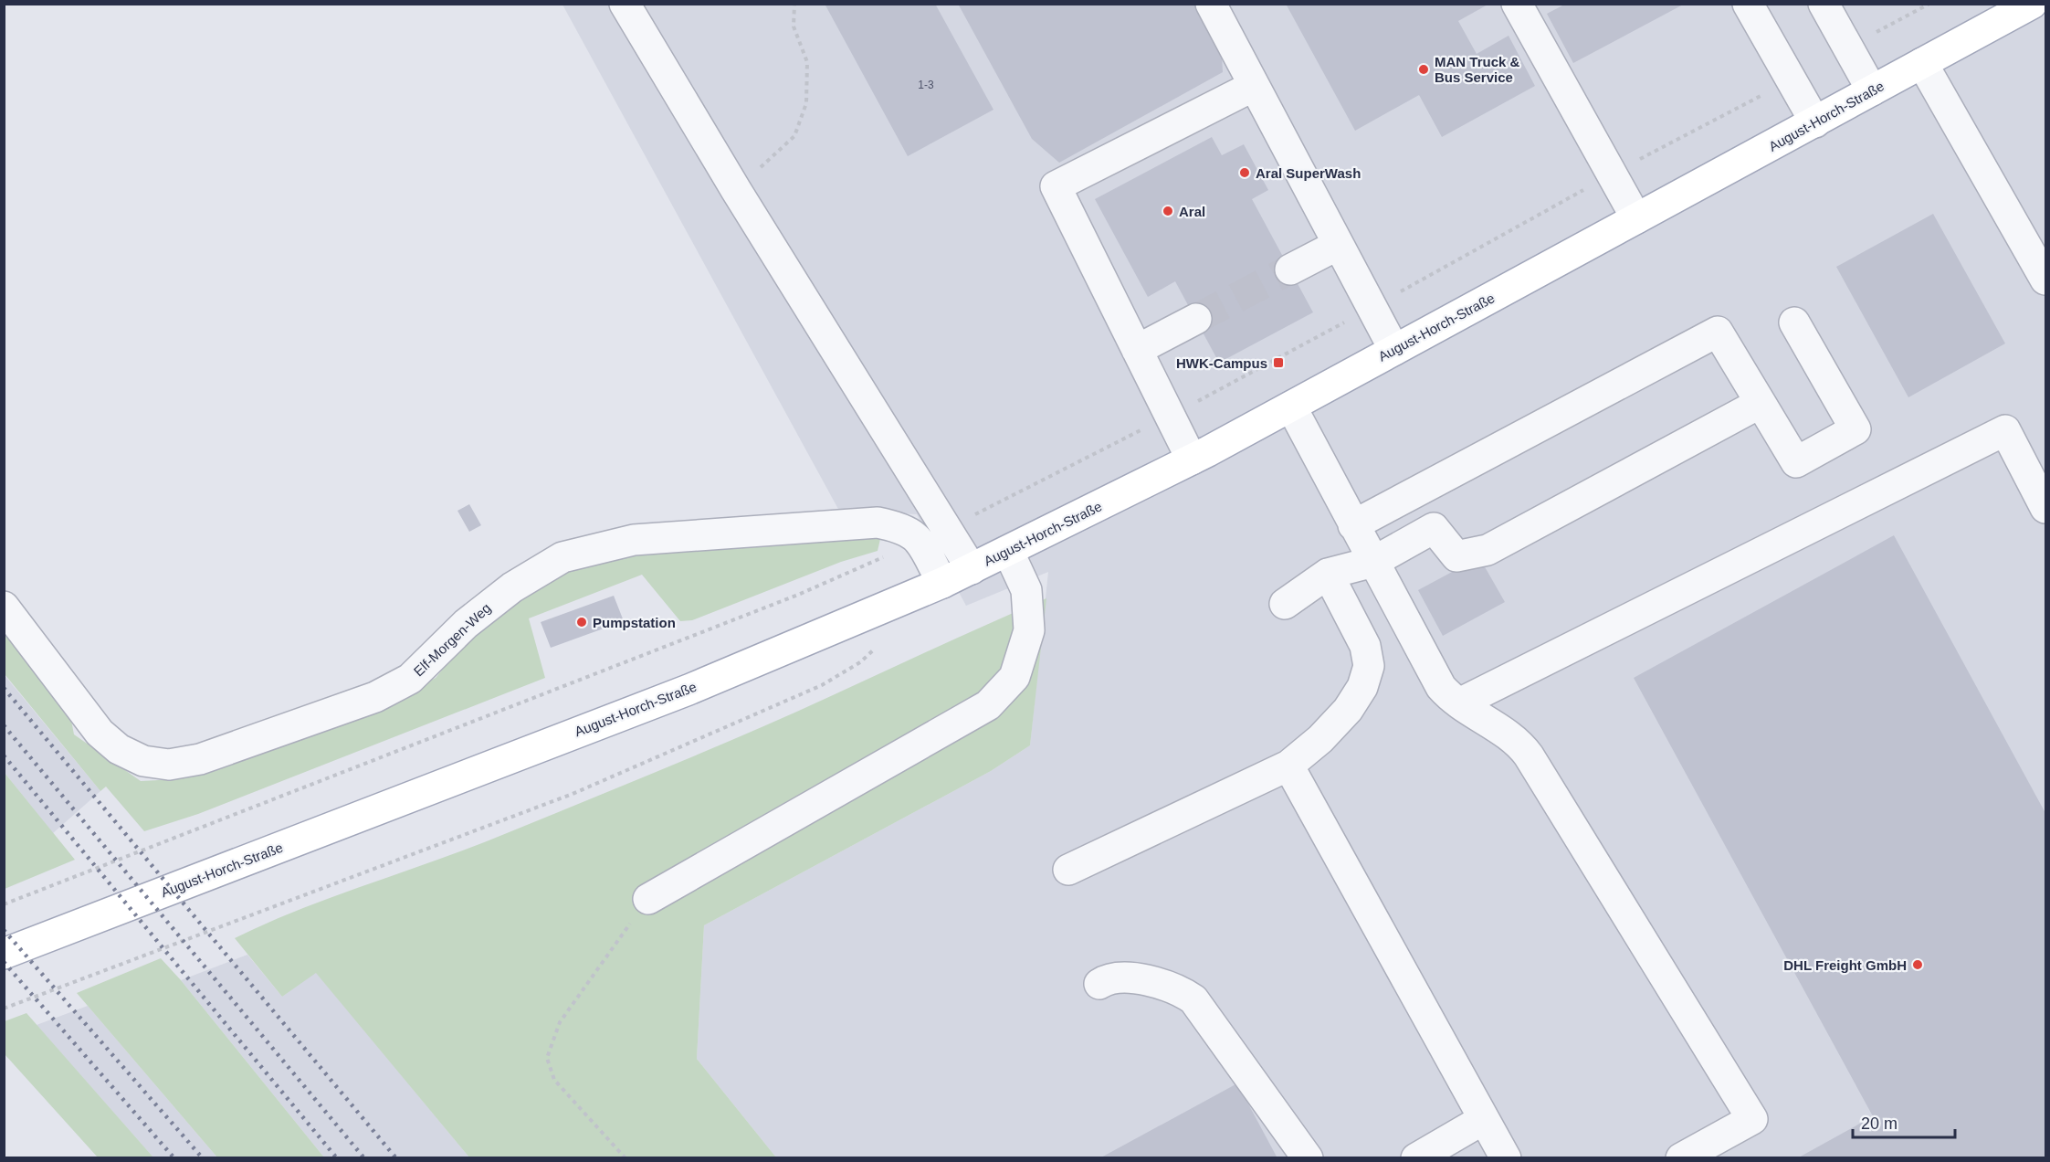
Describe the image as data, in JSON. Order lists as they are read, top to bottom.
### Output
{
  "streets": {
    "main road": ["August-Horch-Straße"],
    "lane": ["Elf-Morgen-Weg"]
  },
  "crossings": [
    ["August-Horch-Straße", "Elf-Morgen-Weg"]
  ],
  "places": {
    "other": [
      "MAN Truck & Bus Service",
      "Aral SuperWash",
      "Aral",
      "Pumpstation",
      "DHL Freight GmbH"
    ],
    "transit": ["HWK-Campus"]
  },
  "house_numbers": ["1-3"],
  "scale_bar": "20 m"
}
